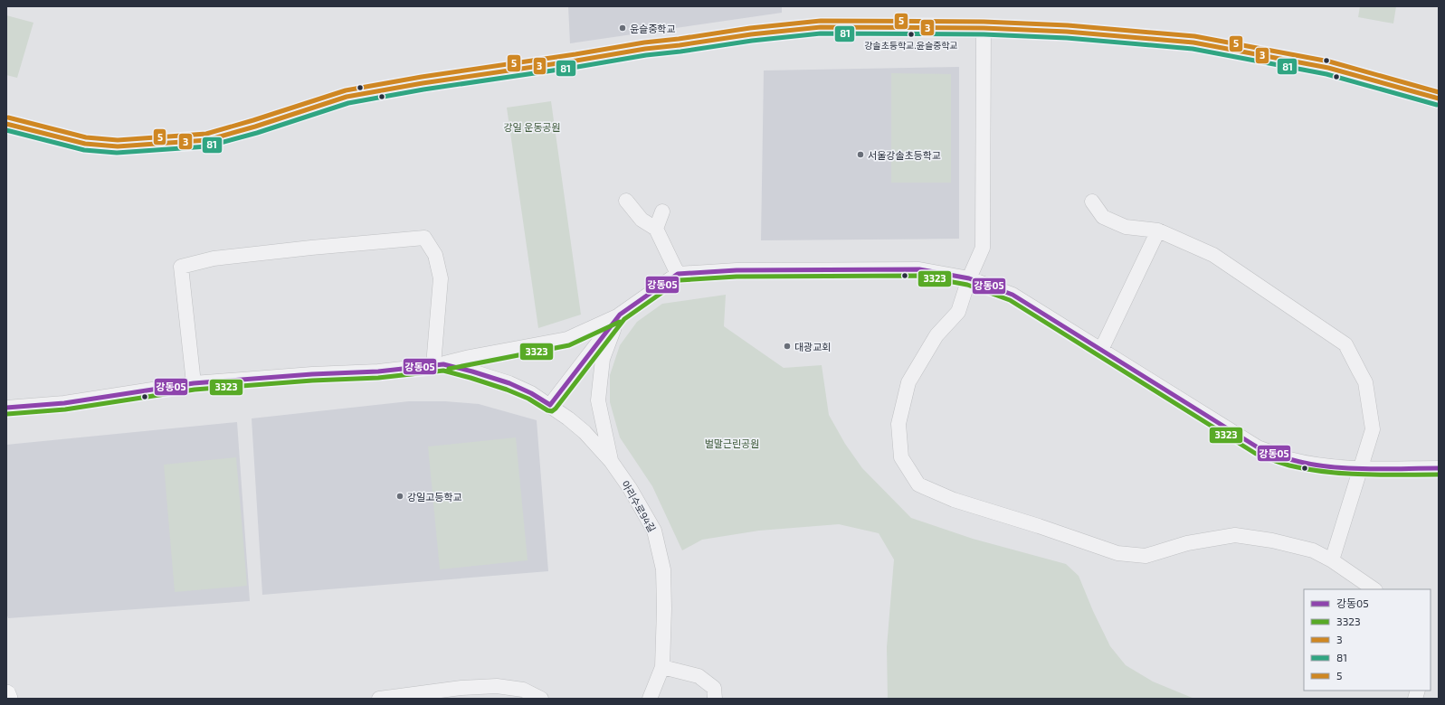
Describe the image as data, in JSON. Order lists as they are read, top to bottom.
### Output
{
  "streets": {
    "street": ["아리수로94길"]
  },
  "parks": ["강일 운동공원", "벌말근린공원"],
  "places": [
    "윤슬중학교",
    "강솔초등학교.윤슬중학교",
    "서울강솔초등학교",
    "대광교회",
    "강일고등학교"
  ],
  "lines": [
    "transit line 5",
    "transit line 3",
    "transit line 81",
    "transit line 강동05",
    "transit line 3323"
  ],
  "legend": [
    "강동05",
    "3323",
    "3",
    "81",
    "5"
  ]
}
